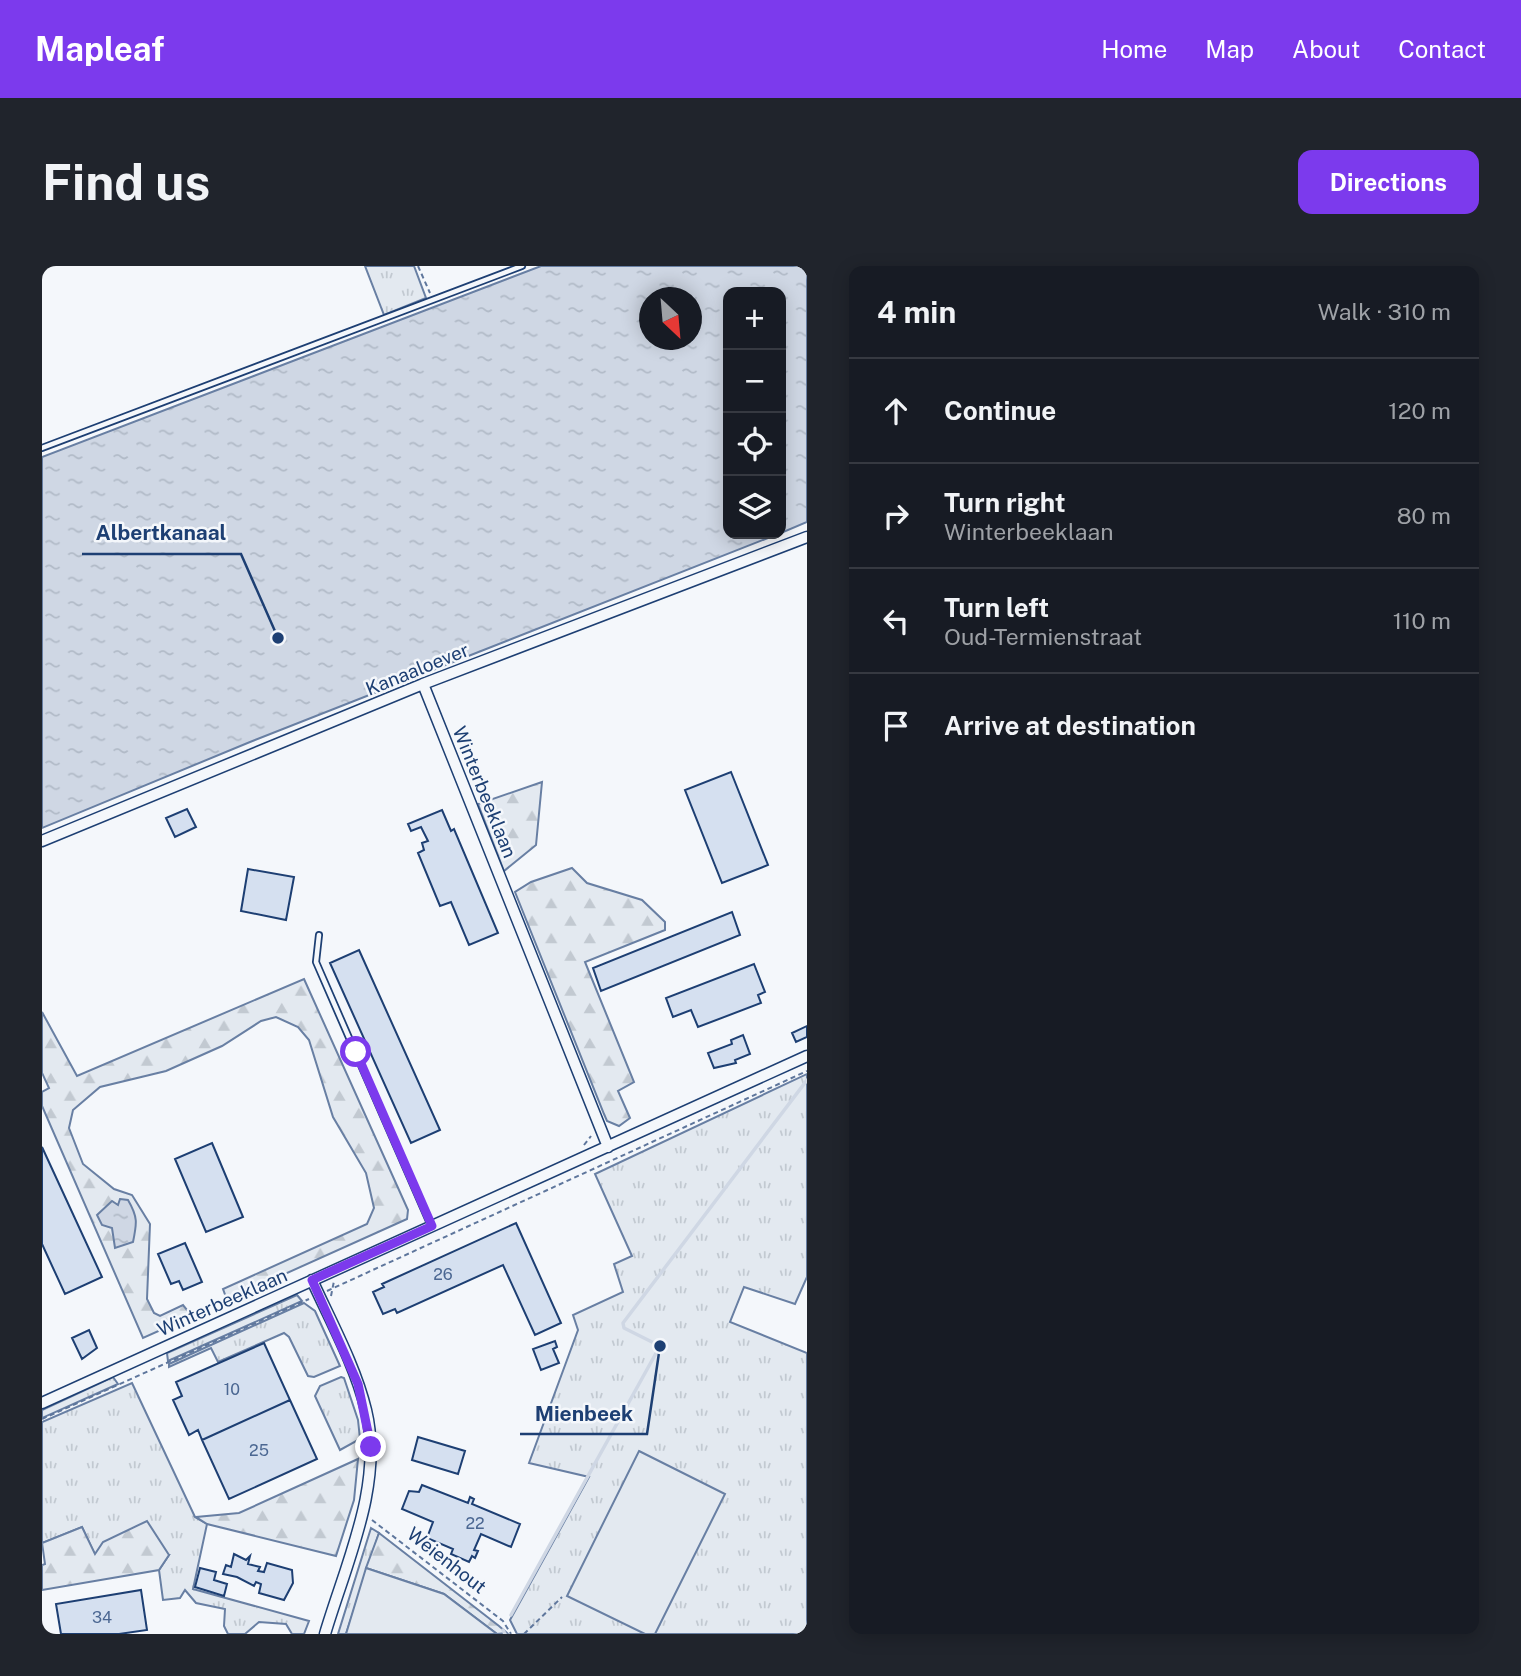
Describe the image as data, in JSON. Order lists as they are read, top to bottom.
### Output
{
  "streets": {
    "street": ["Kanaaloever", "Winterbeeklaan"],
    "path": ["Weienhout"]
  },
  "crossings": [
    ["Kanaaloever", "Winterbeeklaan"]
  ],
  "places": ["Albertkanaal", "Mienbeek"],
  "house_numbers": [
    "26",
    "10",
    "25",
    "22",
    "34"
  ],
  "north": "bottom right",
  "page": {
    "header": "Mapleaf",
    "nav": [
      "Home",
      "Map",
      "About",
      "Contact"
    ],
    "buttons": "Directions",
    "title": "Find us",
    "heading": ["4 min", "Walk · 310 m"],
    "map_buttons": ["+", "−"],
    "list": [
      ["Continue", "120 m"],
      ["Turn right", "Winterbeeklaan", "80 m"],
      ["Turn left", "Oud-Termienstraat", "110 m"],
      "Arrive at destination"
    ]
  }
}
